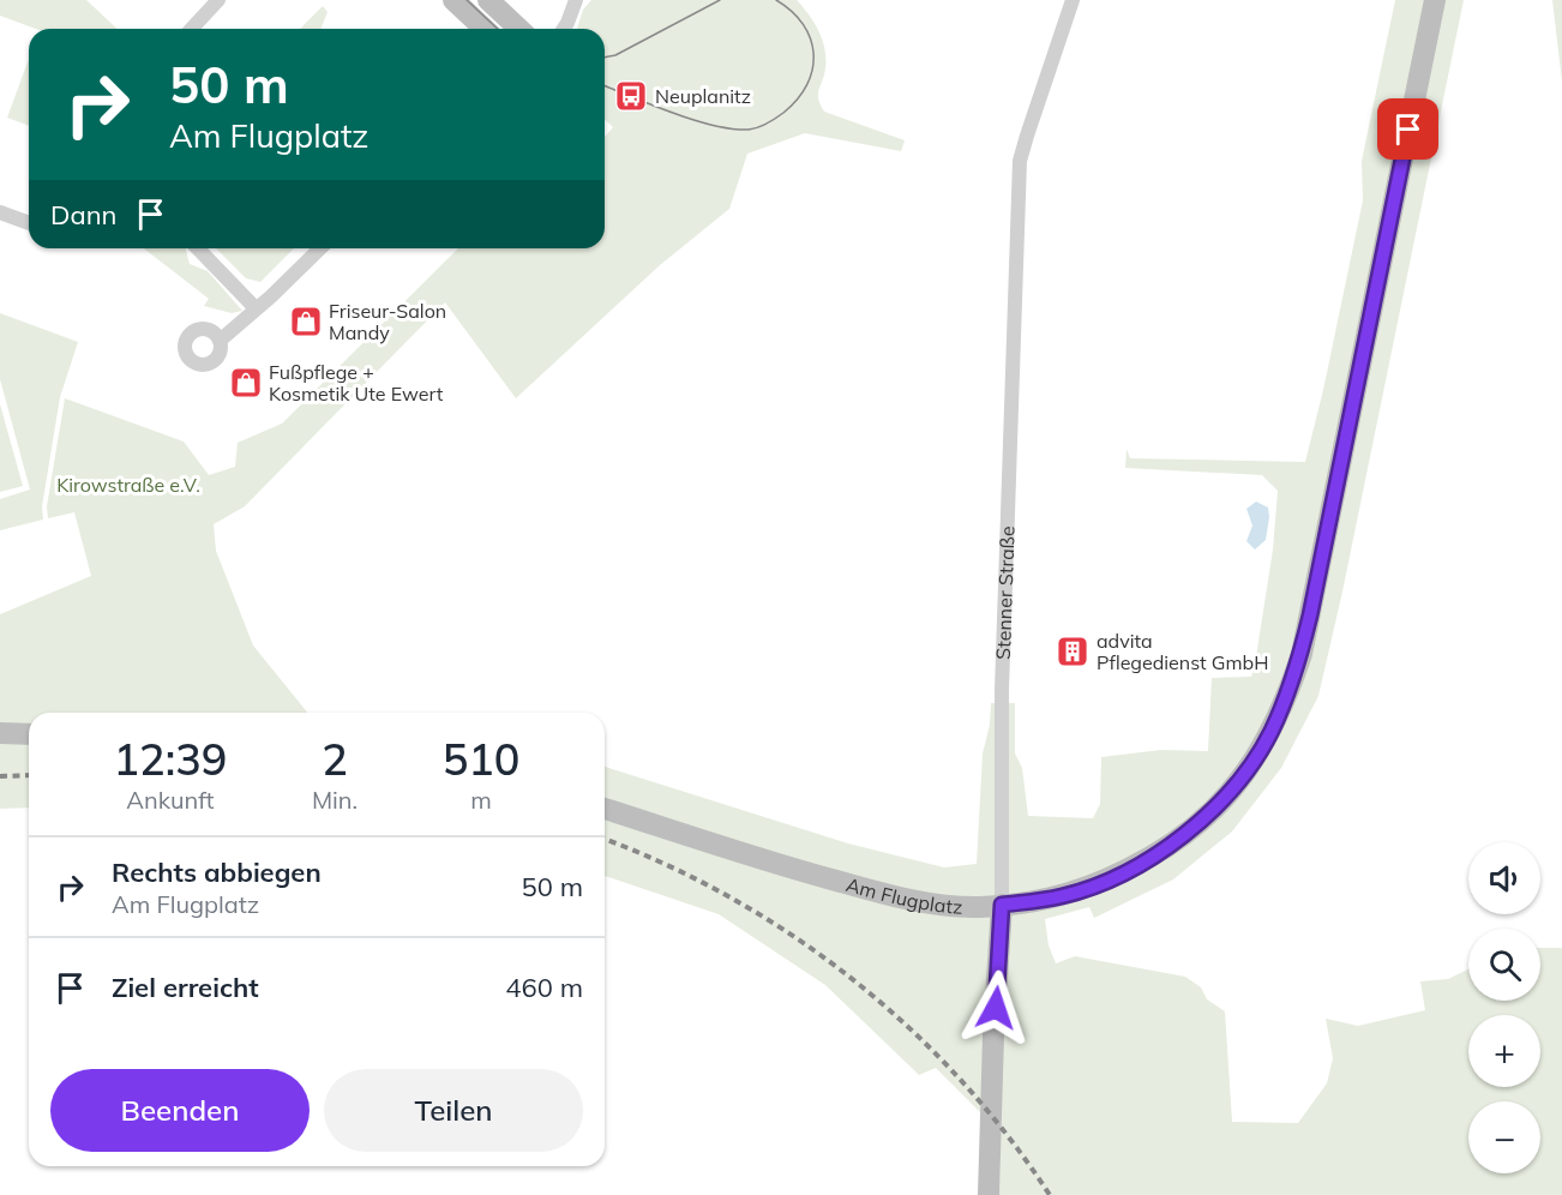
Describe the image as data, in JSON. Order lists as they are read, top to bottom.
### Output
{
  "streets": {
    "main road": ["Stenner Straße", "Am Flugplatz"]
  },
  "crossings": [
    ["Stenner Straße", "Am Flugplatz"]
  ],
  "parks": ["Kirowstraße e.V."],
  "places": {
    "bus stop": ["Neuplanitz"],
    "shop": ["Friseur-Salon Mandy", "Fußpflege + Kosmetik Ute Ewert"],
    "building": ["advita Pflegedienst GmbH"]
  },
  "page": {
    "turn": ["50 m", "Am Flugplatz"],
    "then": "Dann",
    "eta": [
      "12:39",
      "Ankunft",
      "2",
      "Min.",
      "510",
      "m"
    ],
    "list": [
      {
        "name": "Rechts abbiegen",
        "note": "Am Flugplatz",
        "value": "50 m"
      },
      {
        "name": "Ziel erreicht",
        "value": "460 m"
      }
    ],
    "map_buttons": ["+", "−"],
    "buttons": ["Beenden", "Teilen"]
  }
}
